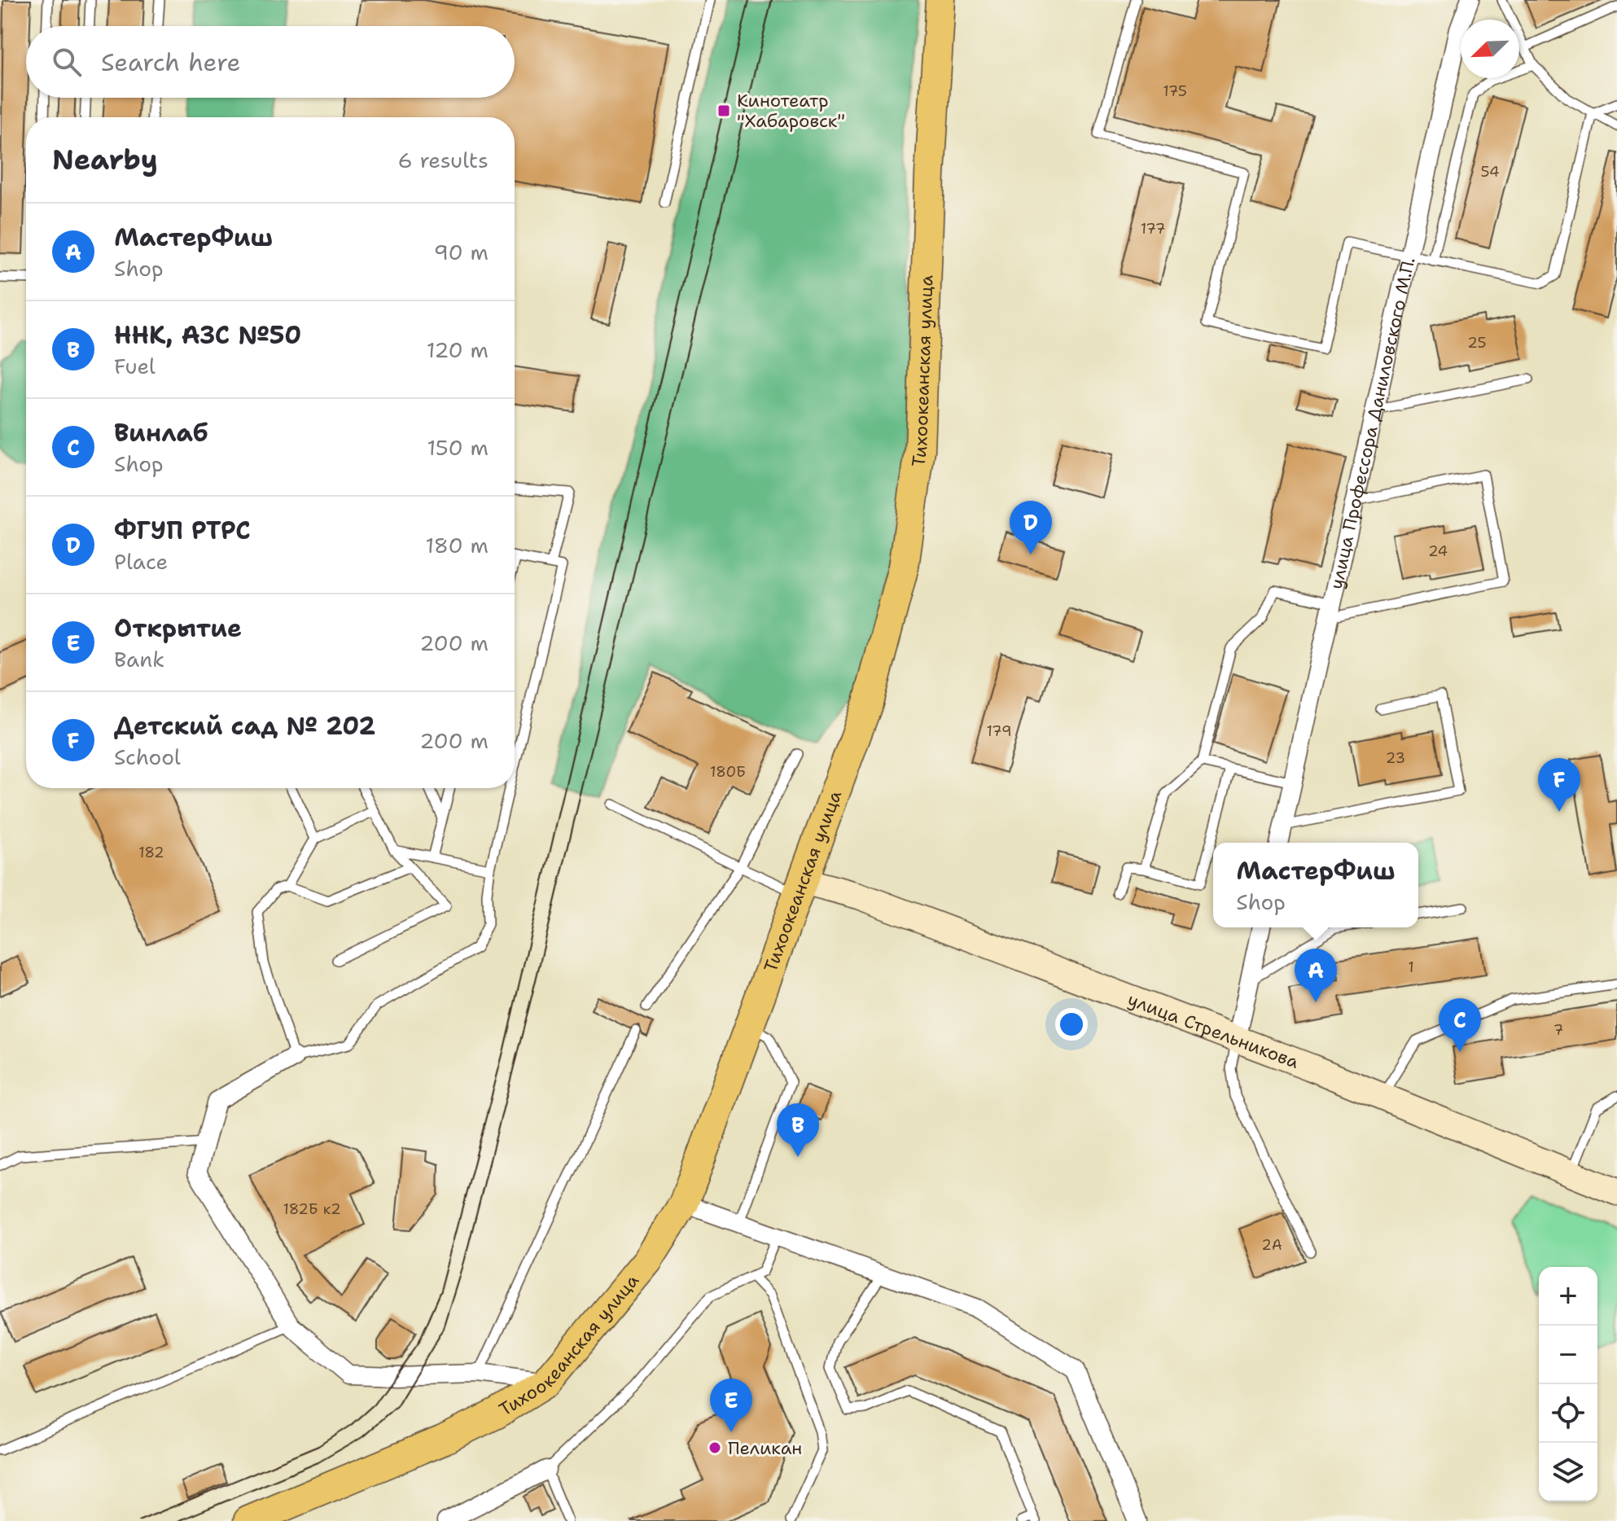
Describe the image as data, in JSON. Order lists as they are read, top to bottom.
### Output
{
  "streets": {
    "main road": ["Тихоокеанская улица"],
    "street": ["улица Профессора Даниловского М.П.", "улица Стрельникова"]
  },
  "crossings": [
    ["Тихоокеанская улица", "улица Стрельникова"]
  ],
  "places": {
    "transit": ["Кинотеатр \"Хабаровск\""],
    "other": ["Пеликан"]
  },
  "house_numbers": [
    "175",
    "54",
    "177",
    "25",
    "24",
    "179",
    "23",
    "180Б",
    "182",
    "1",
    "7",
    "182Б к2",
    "2А"
  ],
  "north": "bottom left",
  "page": {
    "search": "Search here",
    "heading": ["Nearby", "6 results"],
    "list": [
      {
        "mark": "A",
        "name": "МастерФиш",
        "note": "Shop",
        "value": "90 m"
      },
      {
        "mark": "B",
        "name": "ННК, АЗС №50",
        "note": "Fuel",
        "value": "120 m"
      },
      {
        "mark": "C",
        "name": "Винлаб",
        "note": "Shop",
        "value": "150 m"
      },
      {
        "mark": "D",
        "name": "ФГУП РТРС",
        "note": "Place",
        "value": "180 m"
      },
      {
        "mark": "E",
        "name": "Открытие",
        "note": "Bank",
        "value": "200 m"
      },
      {
        "mark": "F",
        "name": "Детский сад № 202",
        "note": "School",
        "value": "200 m"
      }
    ],
    "pins": [
      "D",
      "F",
      "A",
      "C",
      "B",
      "E"
    ],
    "popup": ["МастерФиш", "Shop"],
    "map_buttons": ["+", "−"]
  }
}
